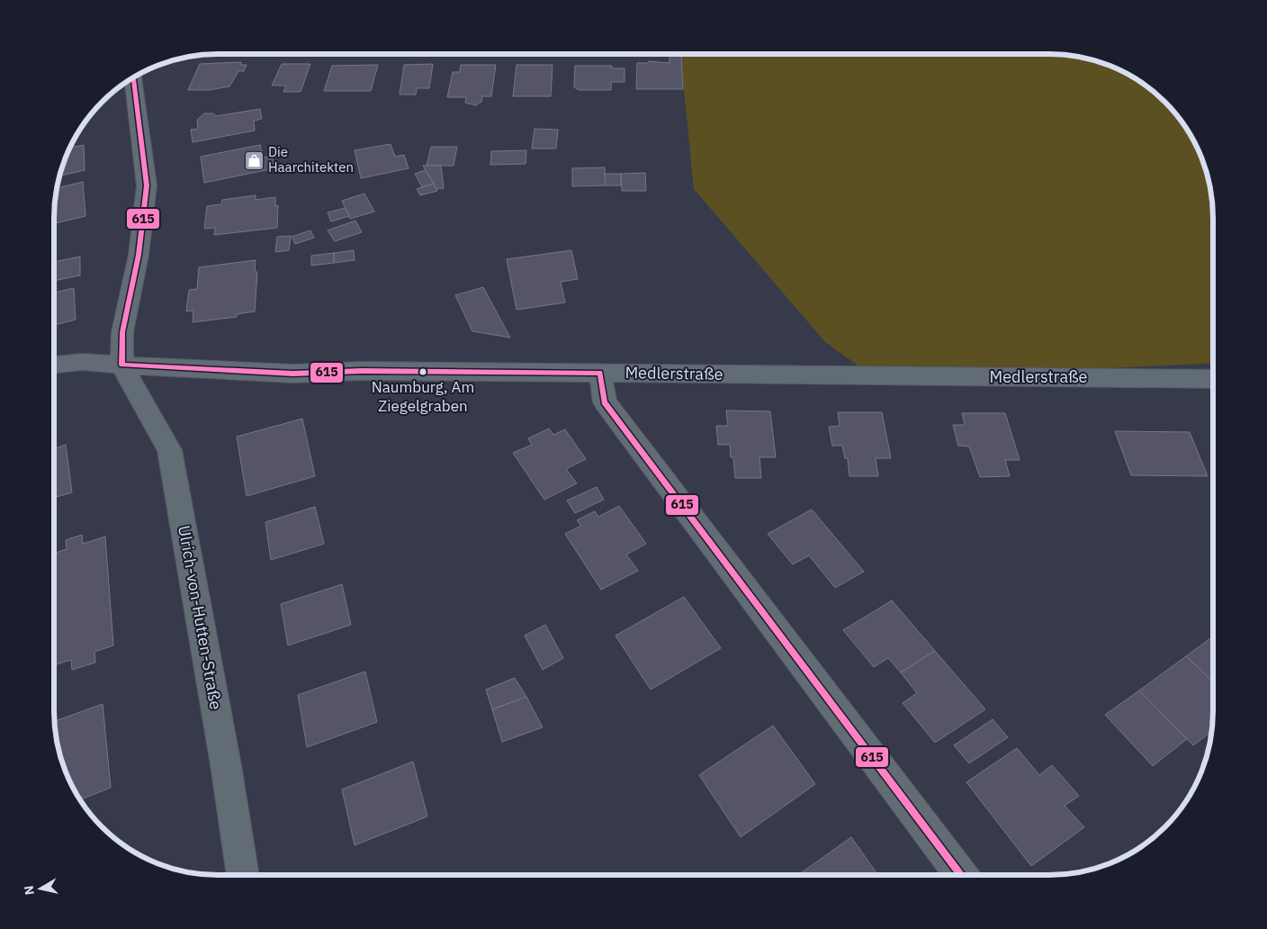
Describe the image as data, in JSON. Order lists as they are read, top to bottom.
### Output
{
  "streets": {
    "street": ["Medlerstraße", "Ulrich-von-Hutten-Straße"]
  },
  "crossings": [
    ["Medlerstraße", "Ulrich-von-Hutten-Straße"]
  ],
  "places": {
    "shop": ["Die Haarchitekten"],
    "other": ["Naumburg, Am Ziegelgraben"]
  },
  "lines": ["transit line 615"],
  "north": "left"
}
